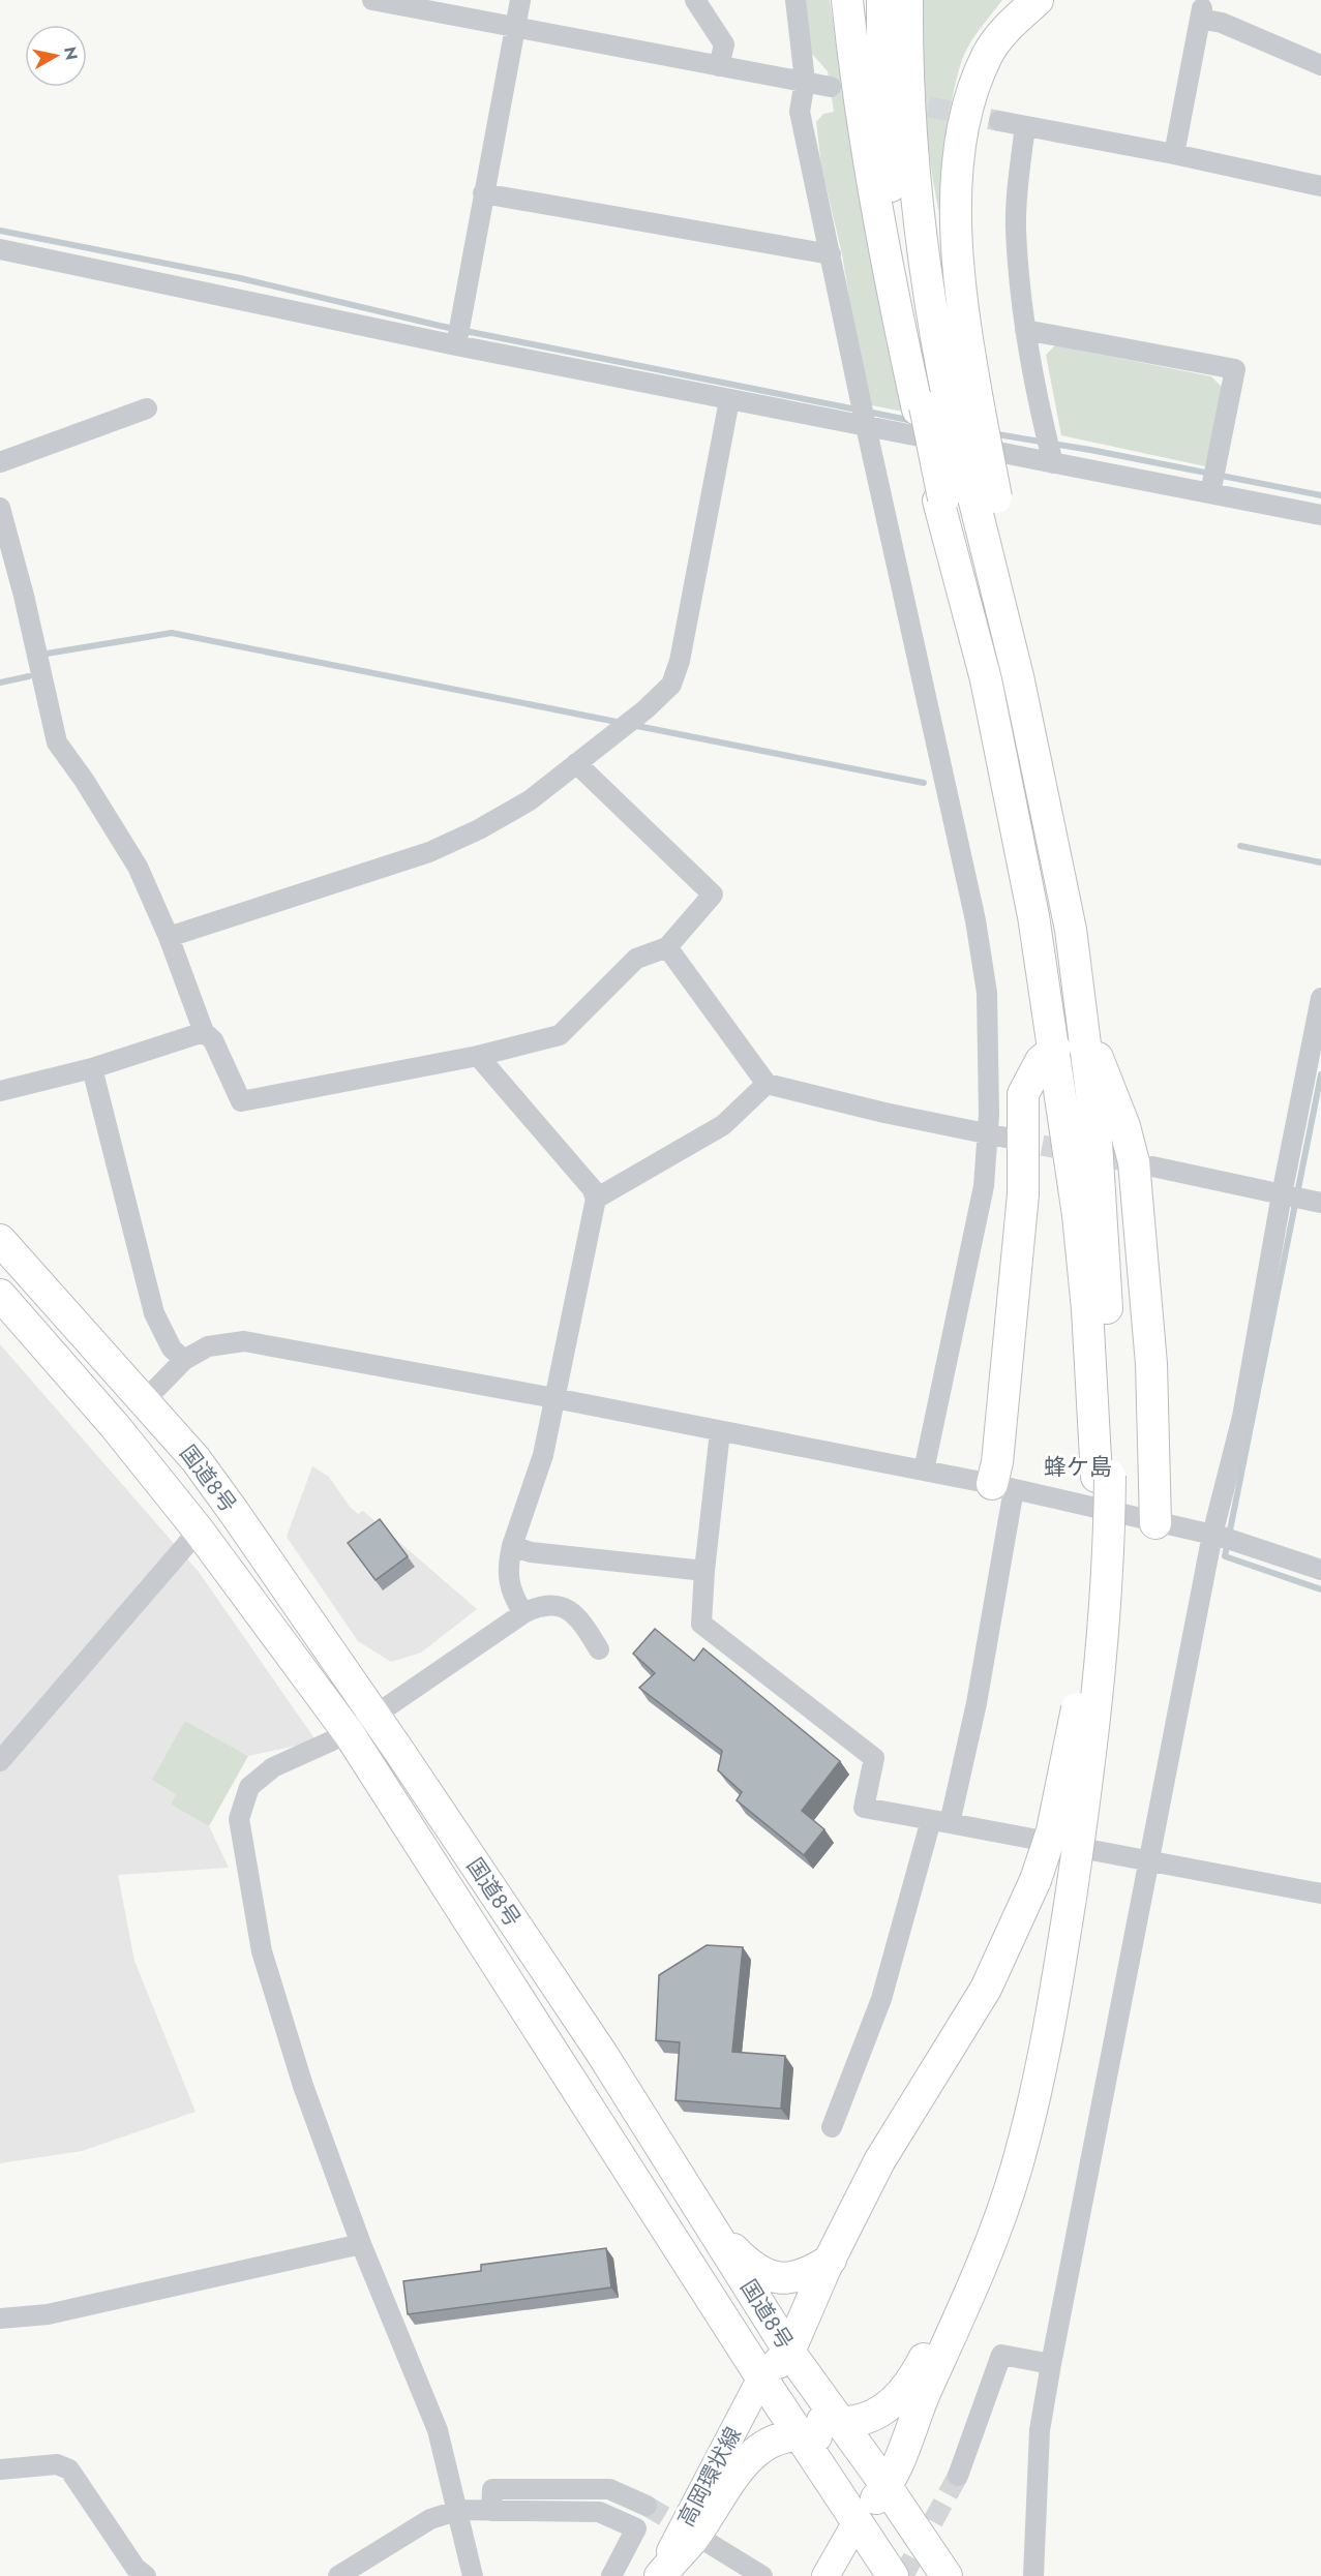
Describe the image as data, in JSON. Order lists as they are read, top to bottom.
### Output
{
  "streets": {
    "highway": ["国道8号"],
    "main road": ["高岡環状線"]
  },
  "crossings": [
    ["国道8号", "高岡環状線"]
  ],
  "districts": ["蜂ケ島"],
  "north": "right"
}
